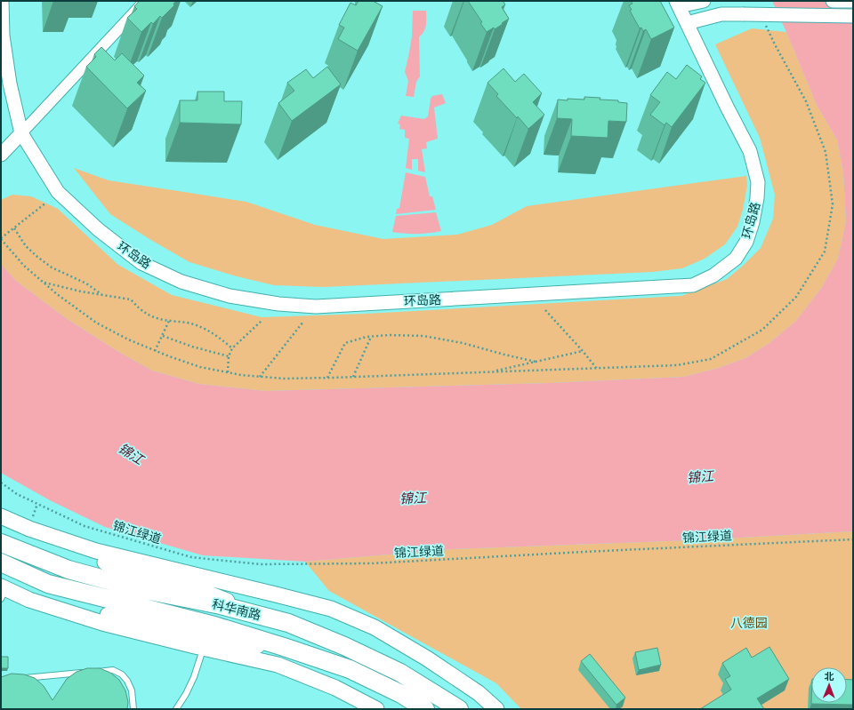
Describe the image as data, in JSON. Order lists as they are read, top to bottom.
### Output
{
  "streets": {
    "highway": ["科华南路"],
    "street": ["环岛路"],
    "path": ["锦江绿道"]
  },
  "water": ["锦江"],
  "parks": ["八德园"],
  "north": "top"
}
